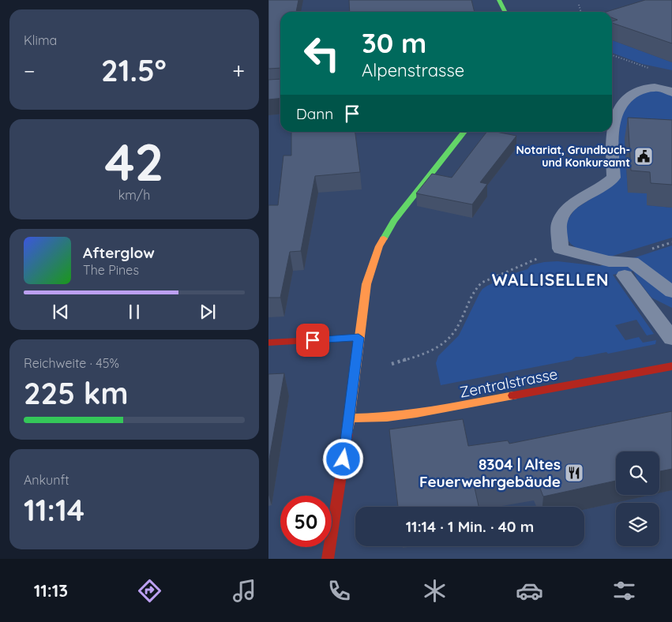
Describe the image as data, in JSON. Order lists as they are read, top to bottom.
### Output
{
  "streets": {
    "main road": ["Zentralstrasse"]
  },
  "districts": ["WALLISELLEN"],
  "places": {
    "public building": ["Notariat, Grundbuch- und Konkursamt"],
    "restaurant": ["8304 | Altes Feuerwehrgebäude"]
  },
  "page": {
    "tile": [
      "Klima",
      ["42", "km/h"],
      ["Reichweite · 45%", "225 km"],
      ["Ankunft", "11:14"]
    ],
    "turn": ["30 m", "Alpenstrasse"],
    "heat": ["−", "21.5°", "+"],
    "then": "Dann",
    "song": ["Afterglow", "The Pines"],
    "limit": "50",
    "trip": "11:14 · 1 Min. · 40 m",
    "tabs": "11:13"
  }
}
